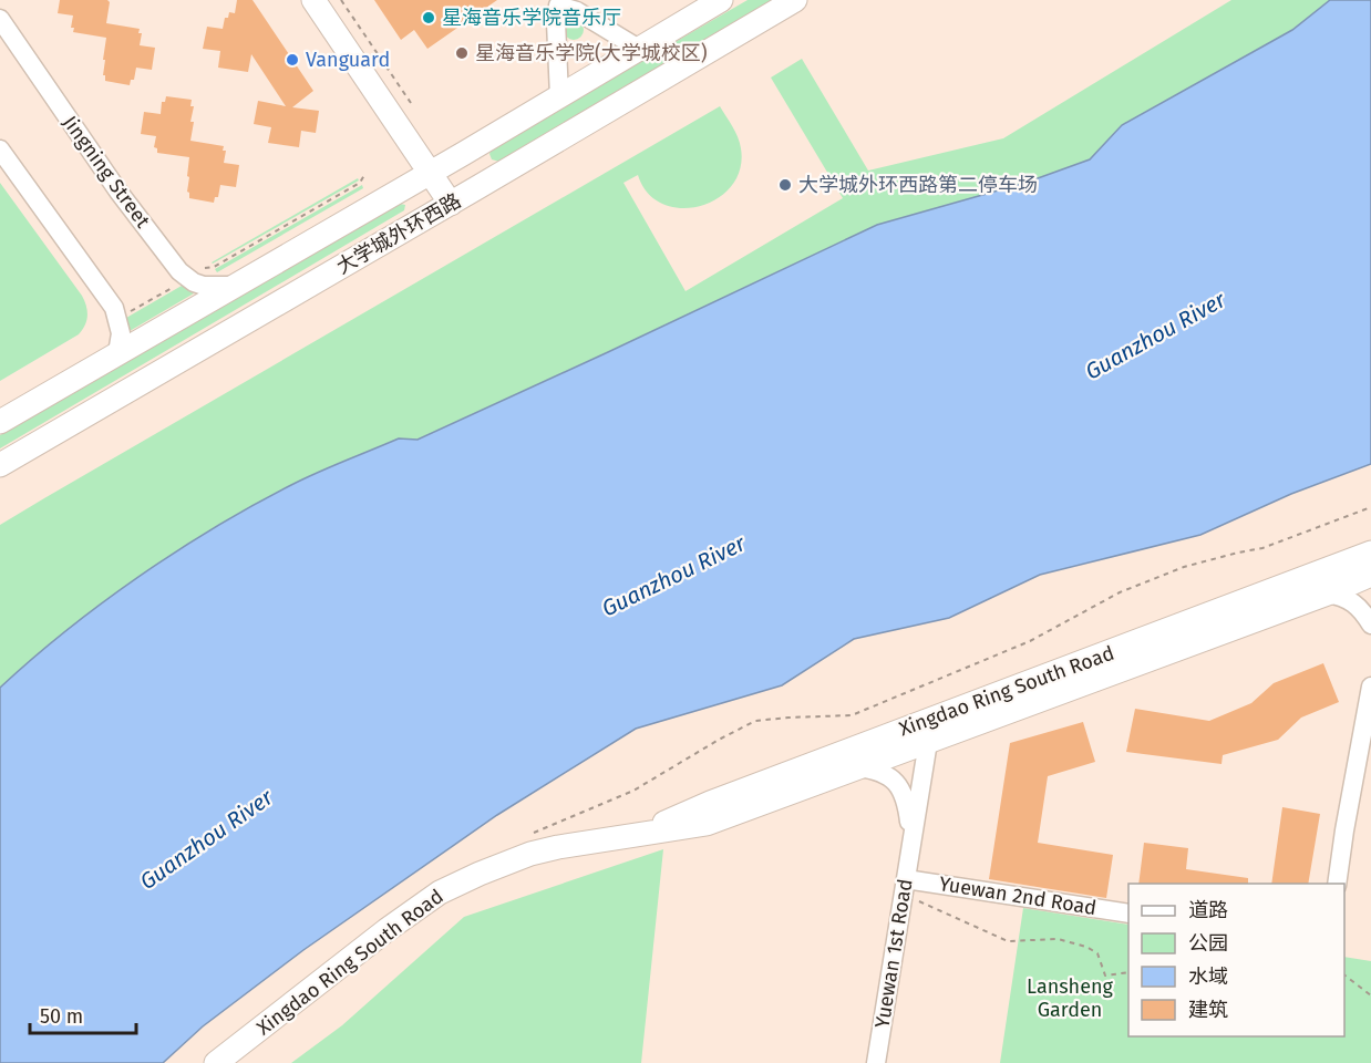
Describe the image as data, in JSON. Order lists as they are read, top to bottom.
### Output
{
  "streets": {
    "main road": ["大学城外环西路", "Xingdao Ring South Road"],
    "street": ["Jingning Street", "Yuewan 2nd Road", "Yuewan 1st Road"]
  },
  "crossings": [
    ["Jingning Street", "大学城外环西路"],
    ["Xingdao Ring South Road", "Yuewan 1st Road"],
    ["Yuewan 2nd Road", "Yuewan 1st Road"]
  ],
  "water": ["Guanzhou River"],
  "parks": ["Lansheng Garden"],
  "places": [
    "星海音乐学院音乐厅",
    "星海音乐学院(大学城校区)",
    "Vanguard",
    "大学城外环西路第二停车场"
  ],
  "legend": [
    "道路",
    "公园",
    "水域",
    "建筑"
  ],
  "scale_bar": "50 m"
}
